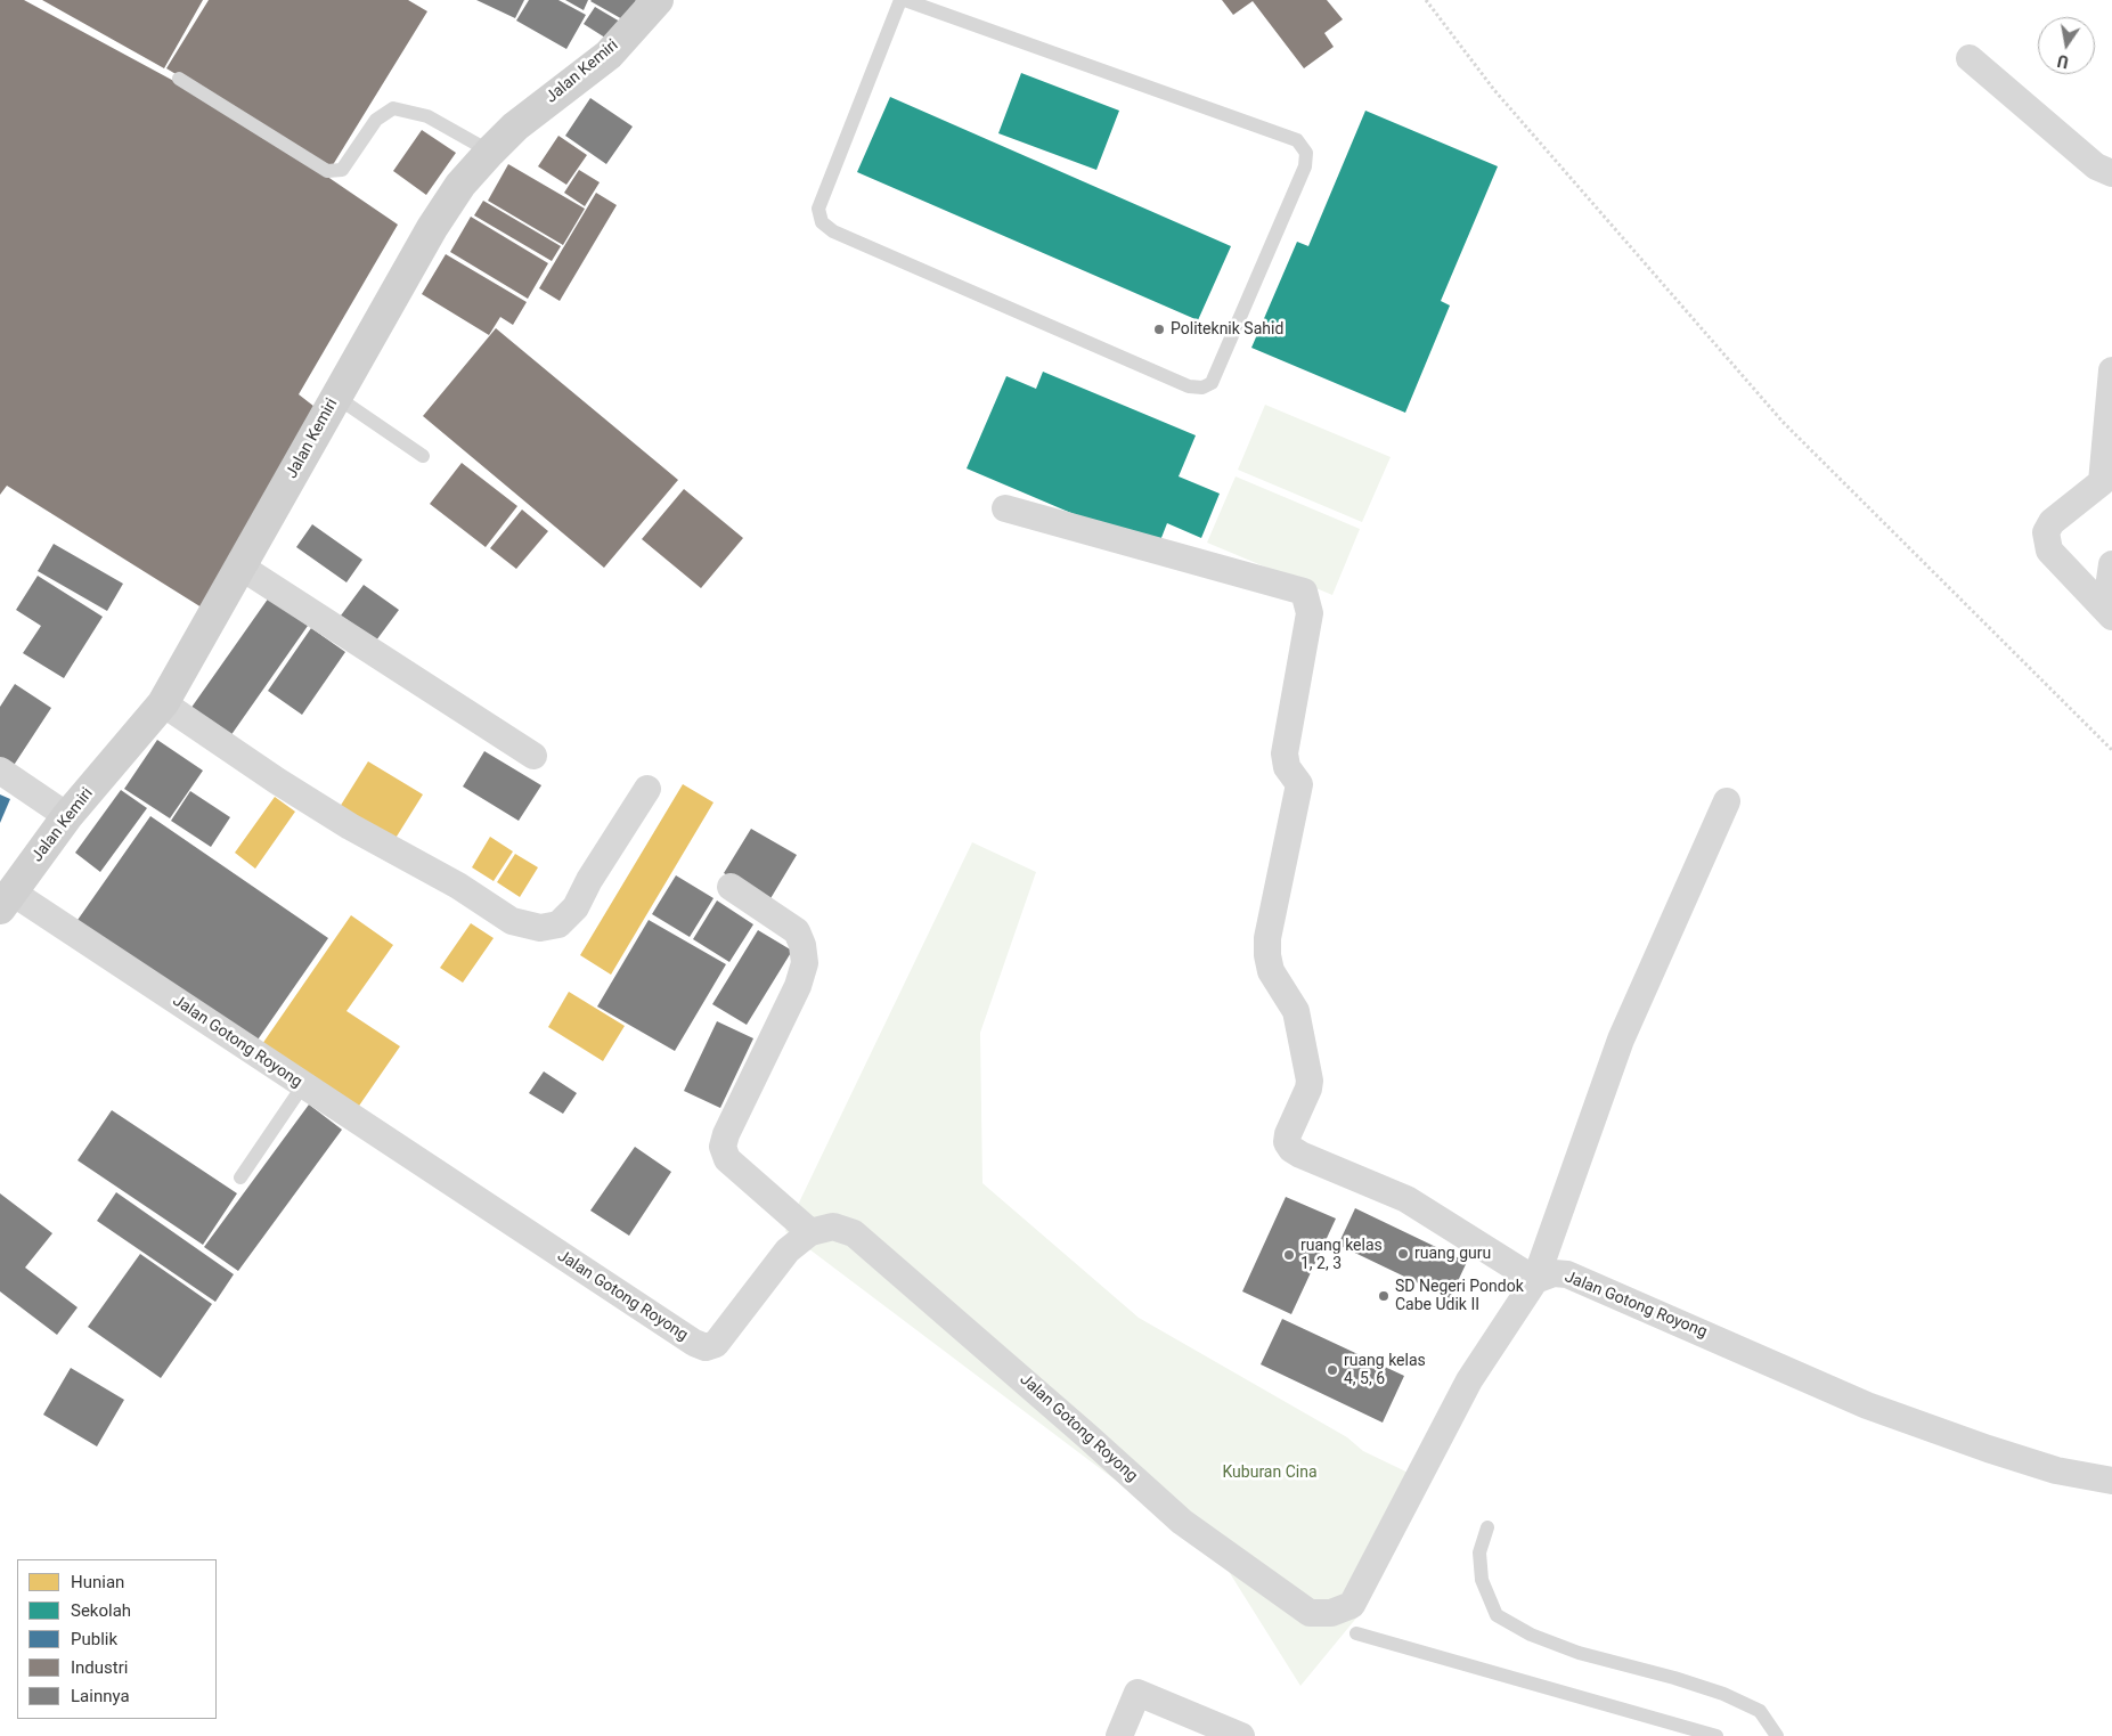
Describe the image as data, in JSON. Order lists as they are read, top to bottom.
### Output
{
  "streets": {
    "street": ["Jalan Kemiri", "Jalan Gotong Royong"]
  },
  "crossings": [
    ["Jalan Kemiri", "Jalan Gotong Royong"]
  ],
  "parks": ["Kuburan Cina"],
  "places": [
    "Politeknik Sahid",
    "ruang guru",
    "ruang kelas 1, 2, 3",
    "SD Negeri Pondok Cabe Udik II",
    "ruang kelas 4, 5, 6"
  ],
  "legend": [
    "Hunian",
    "Sekolah",
    "Publik",
    "Industri",
    "Lainnya"
  ],
  "north": "bottom"
}
